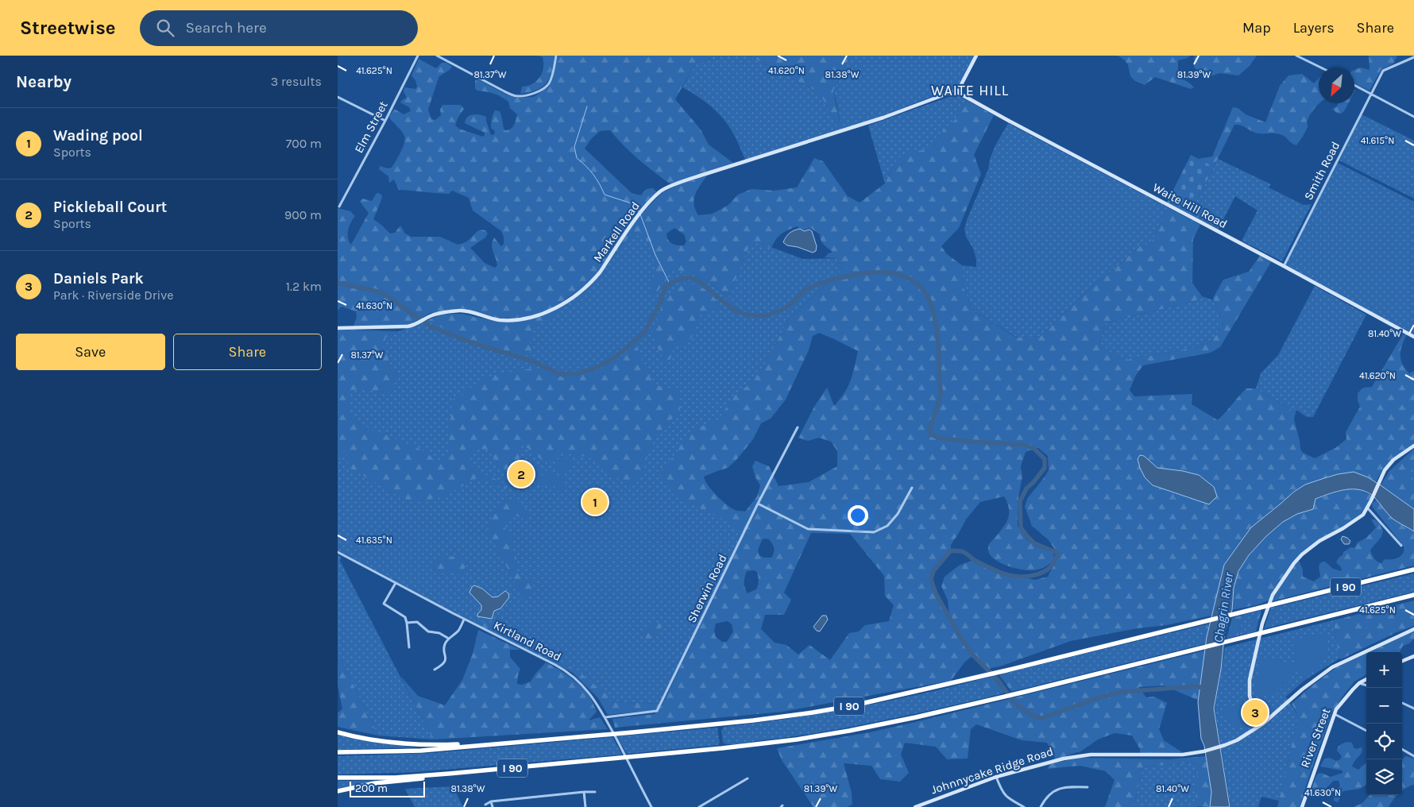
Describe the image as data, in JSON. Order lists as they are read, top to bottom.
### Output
{
  "streets": {
    "highway": ["I 90"],
    "street": [
      "Elm Street",
      "Smith Road",
      "Waite Hill Road",
      "Markell Road",
      "Sherwin Road",
      "Kirtland Road",
      "River Street",
      "Johnnycake Ridge Road"
    ]
  },
  "crossings": [
    ["Smith Road", "Waite Hill Road"],
    ["Waite Hill Road", "Markell Road"],
    ["Sherwin Road", "Kirtland Road"]
  ],
  "districts": ["WAITE HILL"],
  "water": ["Chagrin River"],
  "scale_bar": "200 m",
  "north": "bottom left",
  "page": {
    "header": "Streetwise",
    "search": "Search here",
    "nav": ["Map", "Layers", "Share"],
    "heading": ["Nearby", "3 results"],
    "list": [
      {
        "mark": "1",
        "name": "Wading pool",
        "note": "Sports",
        "value": "700 m"
      },
      {
        "mark": "2",
        "name": "Pickleball Court",
        "note": "Sports",
        "value": "900 m"
      },
      {
        "mark": "3",
        "name": "Daniels Park",
        "note": "Park · Riverside Drive",
        "value": "1.2 km"
      }
    ],
    "buttons": ["Save", "Share"],
    "pins": ["2", "1", "3"],
    "map_buttons": ["+", "−"],
    "scale": "200 m"
  },
  "coordinates": [
    "41.620°N",
    "41.625°N",
    "81.37°W",
    "81.38°W",
    "81.39°W",
    "41.615°N",
    "41.630°N",
    "81.40°W",
    "41.635°N"
  ]
}
